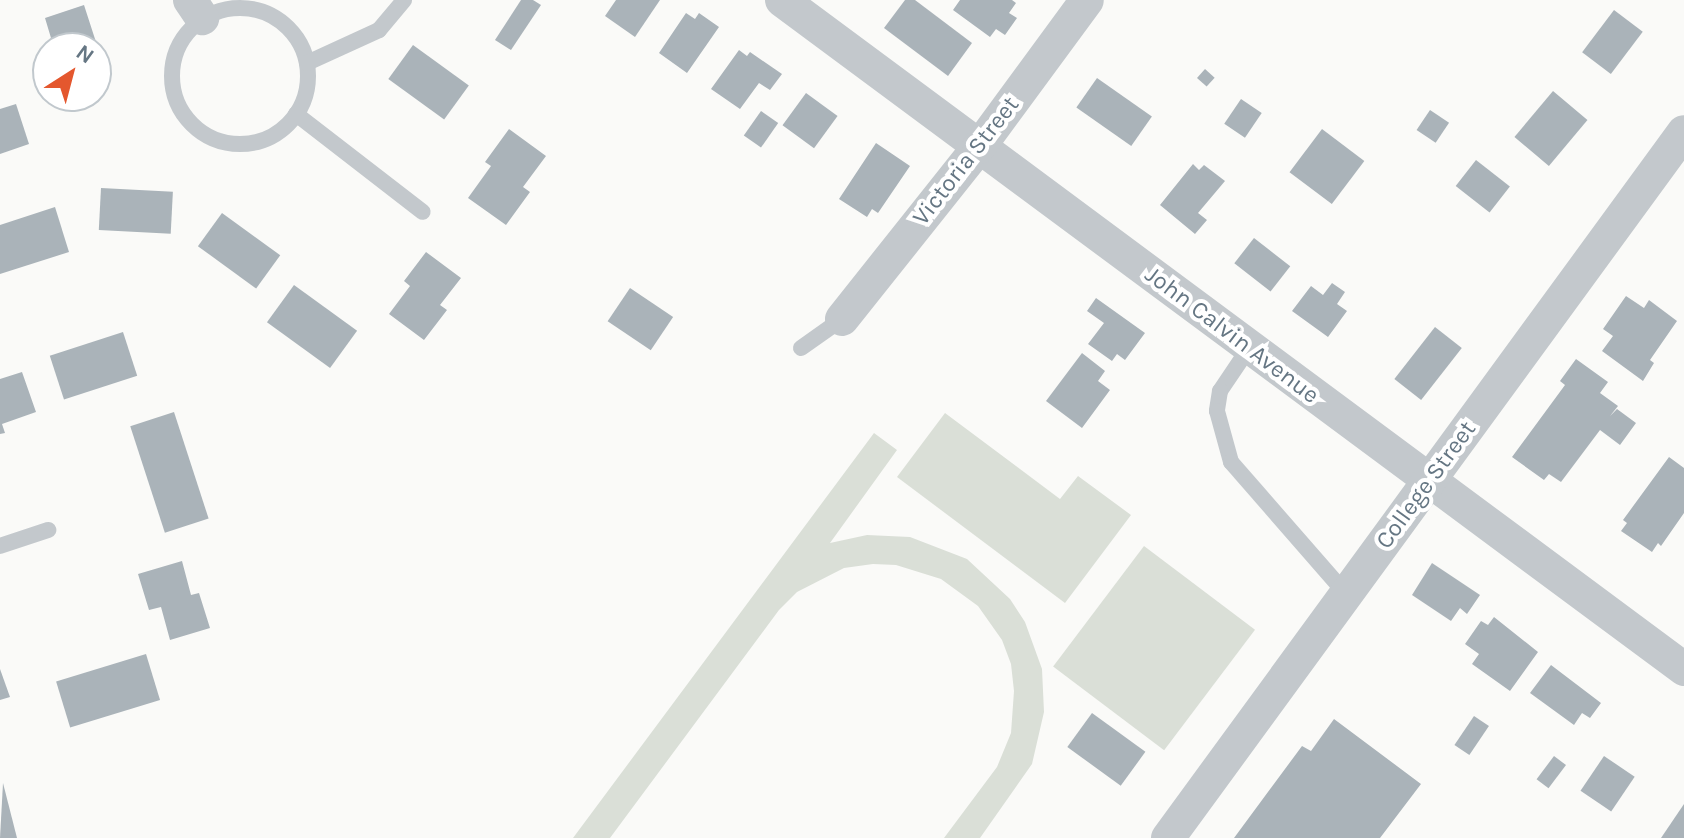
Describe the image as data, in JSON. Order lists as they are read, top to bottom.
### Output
{
  "streets": {
    "street": ["Victoria Street", "John Calvin Avenue", "College Street"]
  },
  "crossings": [
    ["Victoria Street", "John Calvin Avenue"],
    ["John Calvin Avenue", "College Street"]
  ],
  "north": "top right"
}
